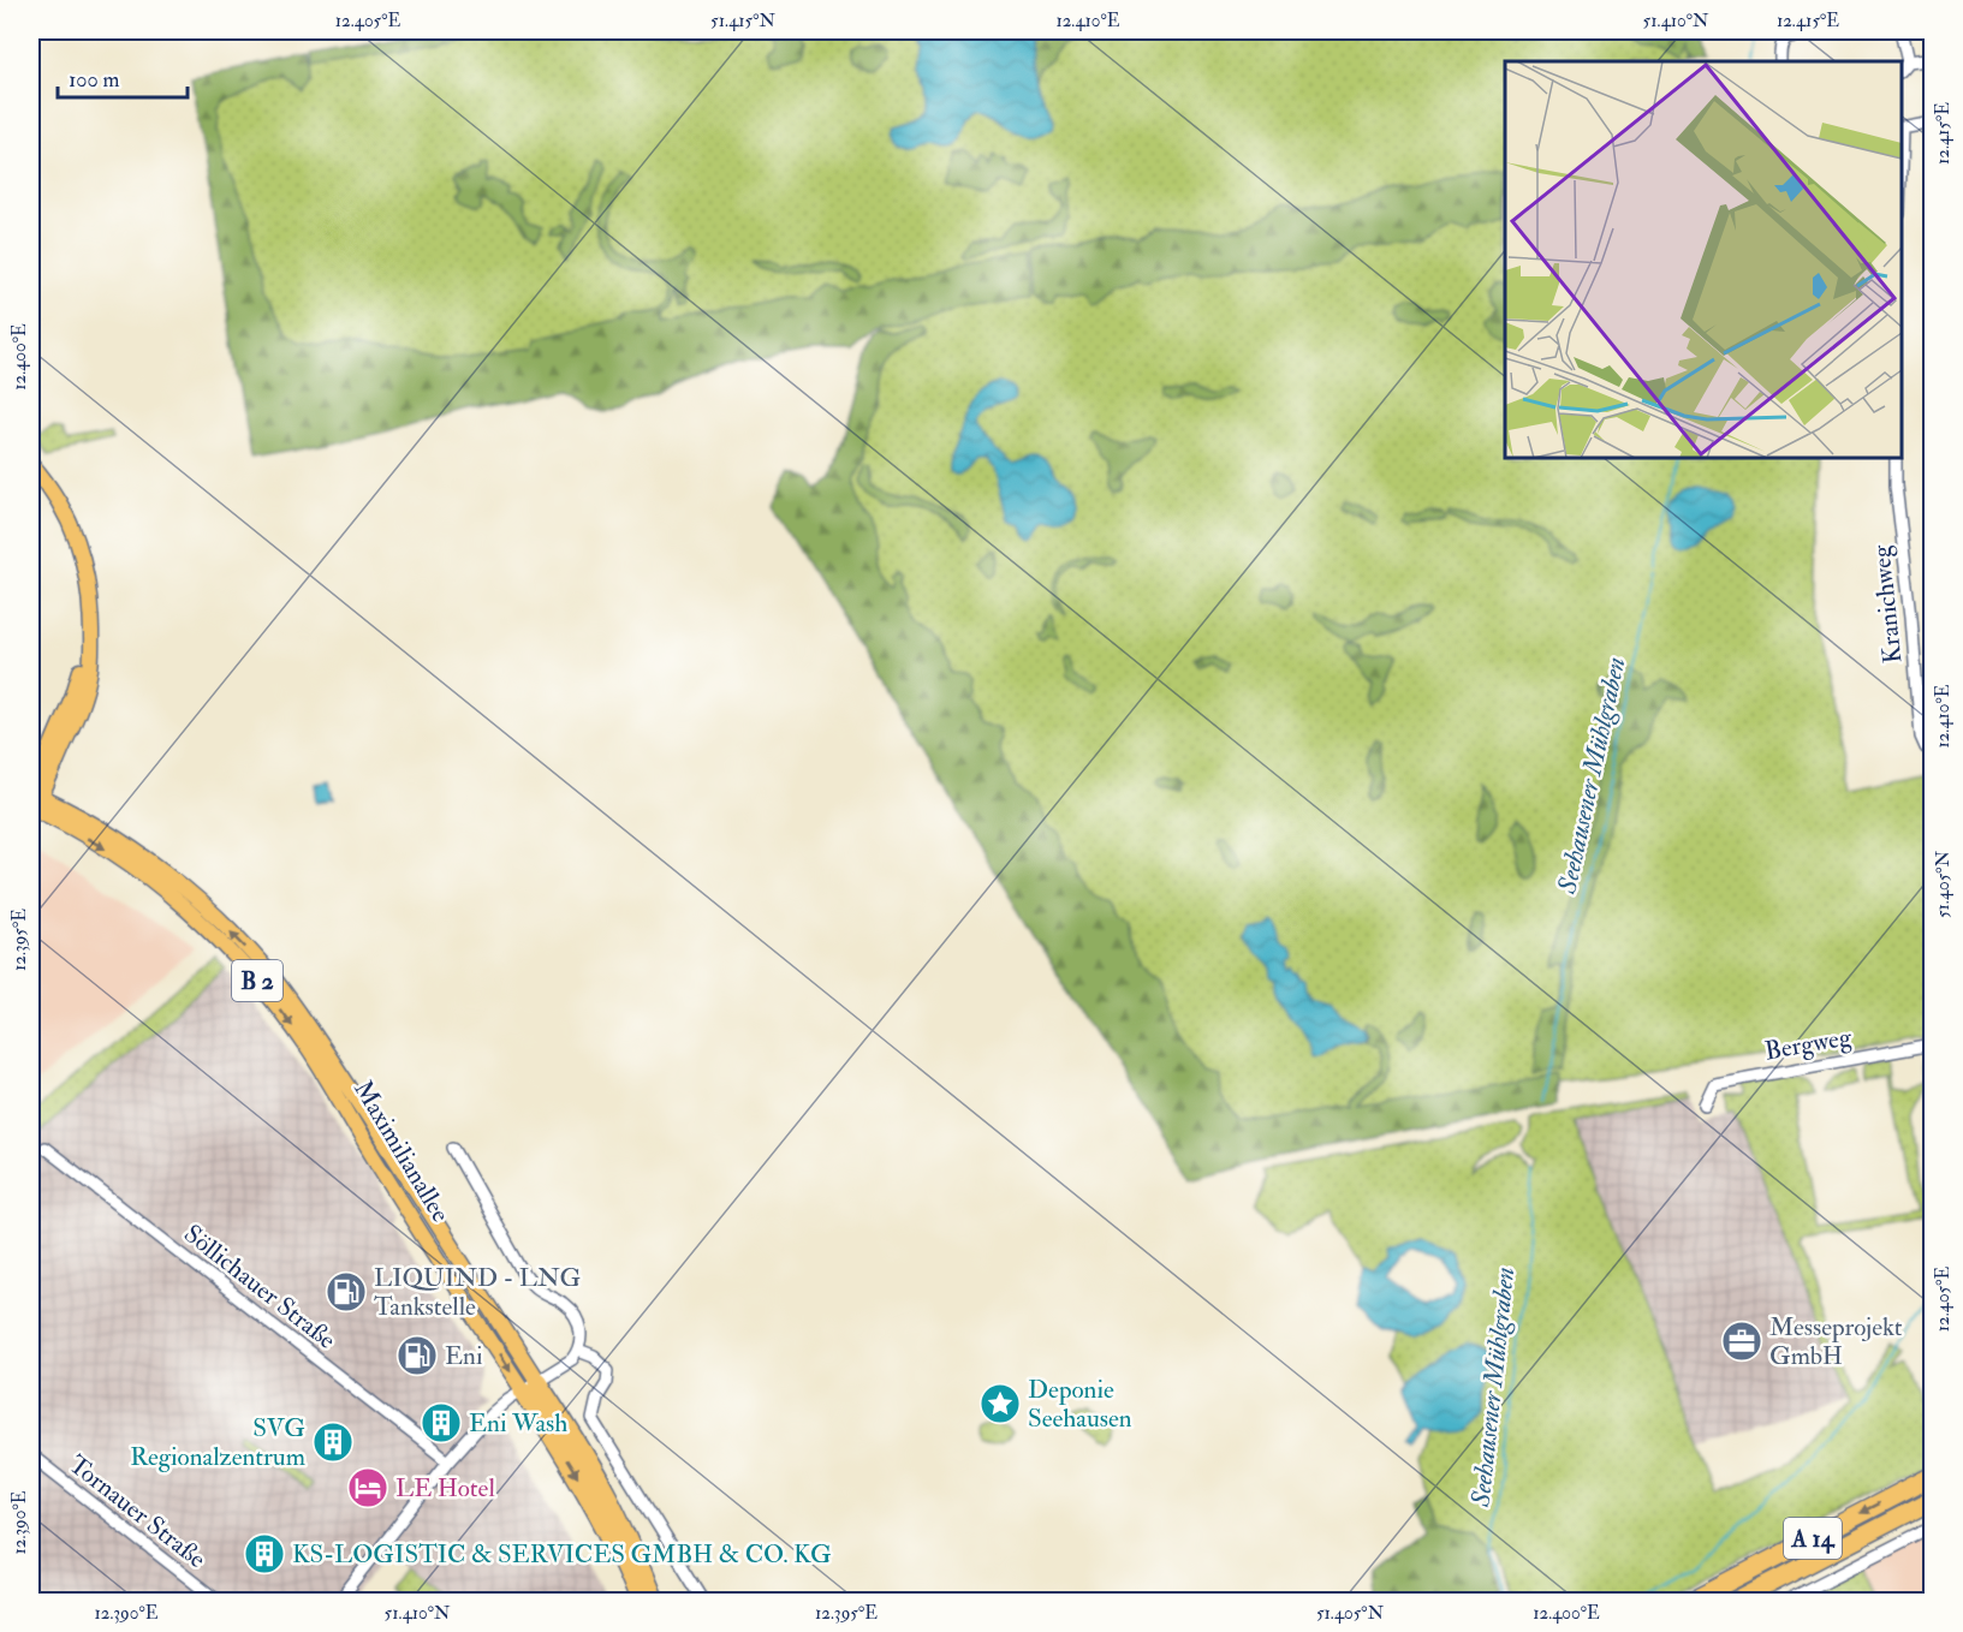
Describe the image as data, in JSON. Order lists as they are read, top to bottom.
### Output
{
  "streets": {
    "highway": ["B 2", "Maximilianallee", "A 14"],
    "street": [
      "Kranichweg",
      "Bergweg",
      "Söllichauer Straße",
      "Tornauer Straße"
    ]
  },
  "water": ["Seehausener Mühlgraben"],
  "places": {
    "fuel station": ["LIQUIND - LNG Tankstelle", "Eni"],
    "office": ["Messeprojekt GmbH"],
    "place": ["Deponie Seehausen"],
    "building": ["Eni Wash", "SVG Regionalzentrum", "KS-LOGISTIC & SERVICES GMBH & CO. KG"],
    "hotel": ["LE Hotel"]
  },
  "scale_bar": "100 m",
  "coordinates": [
    "12.405°E",
    "51.415°N",
    "12.410°E",
    "51.410°N",
    "12.415°E",
    "12.400°E",
    "51.405°N",
    "12.395°E",
    "12.390°E"
  ]
}
